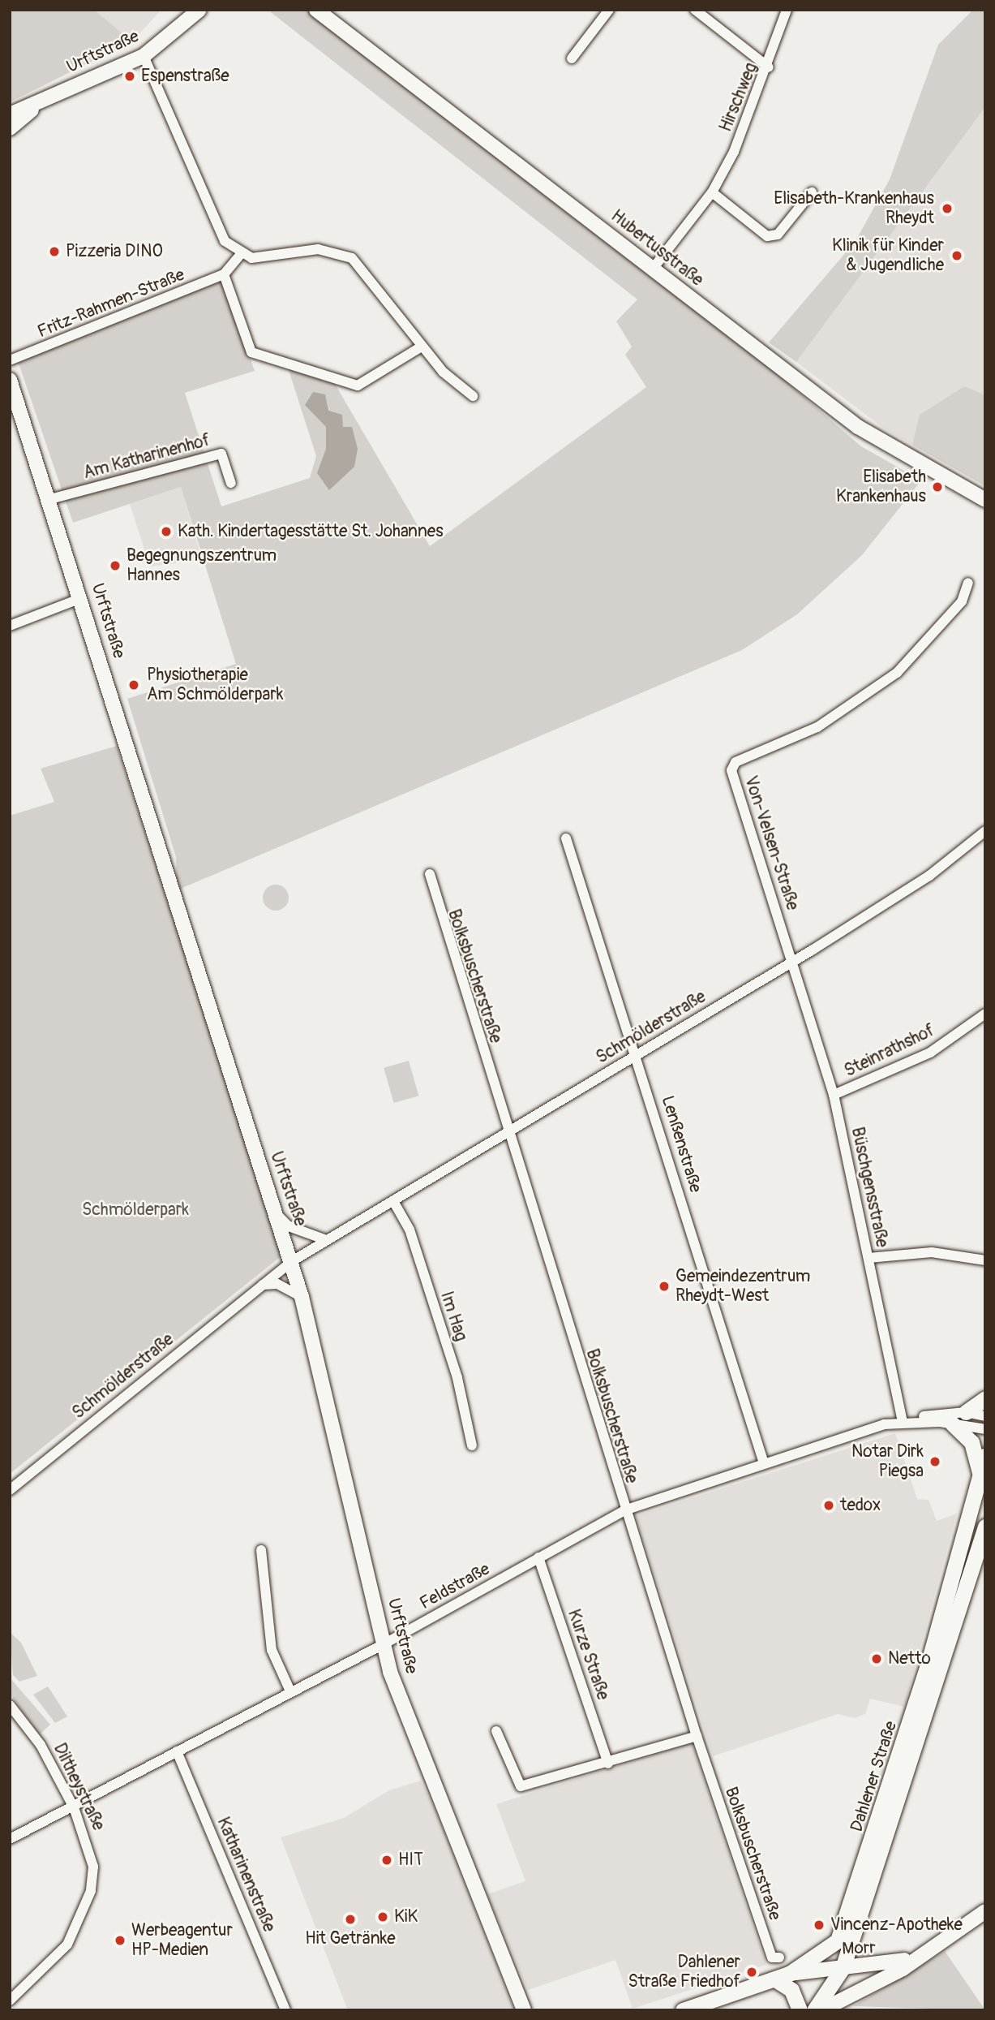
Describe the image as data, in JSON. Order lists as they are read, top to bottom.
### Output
{
  "streets": {
    "main road": ["Dahlener Straße"],
    "street": [
      "Urftstraße",
      "Hirschweg",
      "Hubertusstraße",
      "Fritz-Rahmen-Straße",
      "Am Katharinenhof",
      "Von-Velsen-Straße",
      "Bolksbuscherstraße",
      "Schmölderstraße",
      "Steinrathshof",
      "Lenßenstraße",
      "Büschgensstraße",
      "Im Hag",
      "Feldstraße",
      "Kurze Straße",
      "Diltheystraße",
      "Katharinenstraße",
      "Morr"
    ]
  },
  "crossings": [
    ["Urftstraße", "Am Katharinenhof"],
    ["Urftstraße", "Schmölderstraße"],
    ["Urftstraße", "Feldstraße"],
    ["Hirschweg", "Hubertusstraße"],
    ["Von-Velsen-Straße", "Schmölderstraße"],
    ["Von-Velsen-Straße", "Büschgensstraße"],
    ["Bolksbuscherstraße", "Schmölderstraße"],
    ["Bolksbuscherstraße", "Feldstraße"],
    ["Schmölderstraße", "Lenßenstraße"],
    ["Schmölderstraße", "Büschgensstraße"],
    ["Schmölderstraße", "Im Hag"],
    ["Steinrathshof", "Büschgensstraße"],
    ["Lenßenstraße", "Feldstraße"],
    ["Büschgensstraße", "Feldstraße"],
    ["Feldstraße", "Kurze Straße"],
    ["Feldstraße", "Diltheystraße"],
    ["Feldstraße", "Katharinenstraße"],
    ["Dahlener Straße", "Morr"]
  ],
  "parks": ["Schmölderpark"],
  "places": [
    "Espenstraße",
    "Elisabeth-Krankenhaus Rheydt",
    "Pizzeria DINO",
    "Klinik für Kinder & Jugendliche",
    "Elisabeth Krankenhaus",
    "Kath. Kindertagesstätte St. Johannes",
    "Begegnungszentrum Hannes",
    "Physiotherapie Am Schmölderpark",
    "Gemeindezentrum Rheydt-West",
    "Notar Dirk Piegsa",
    "tedox",
    "Netto",
    "HIT",
    "KiK",
    "Hit Getränke",
    "Vincenz-Apotheke",
    "Werbeagentur HP-Medien",
    "Dahlener Straße Friedhof"
  ]
}
